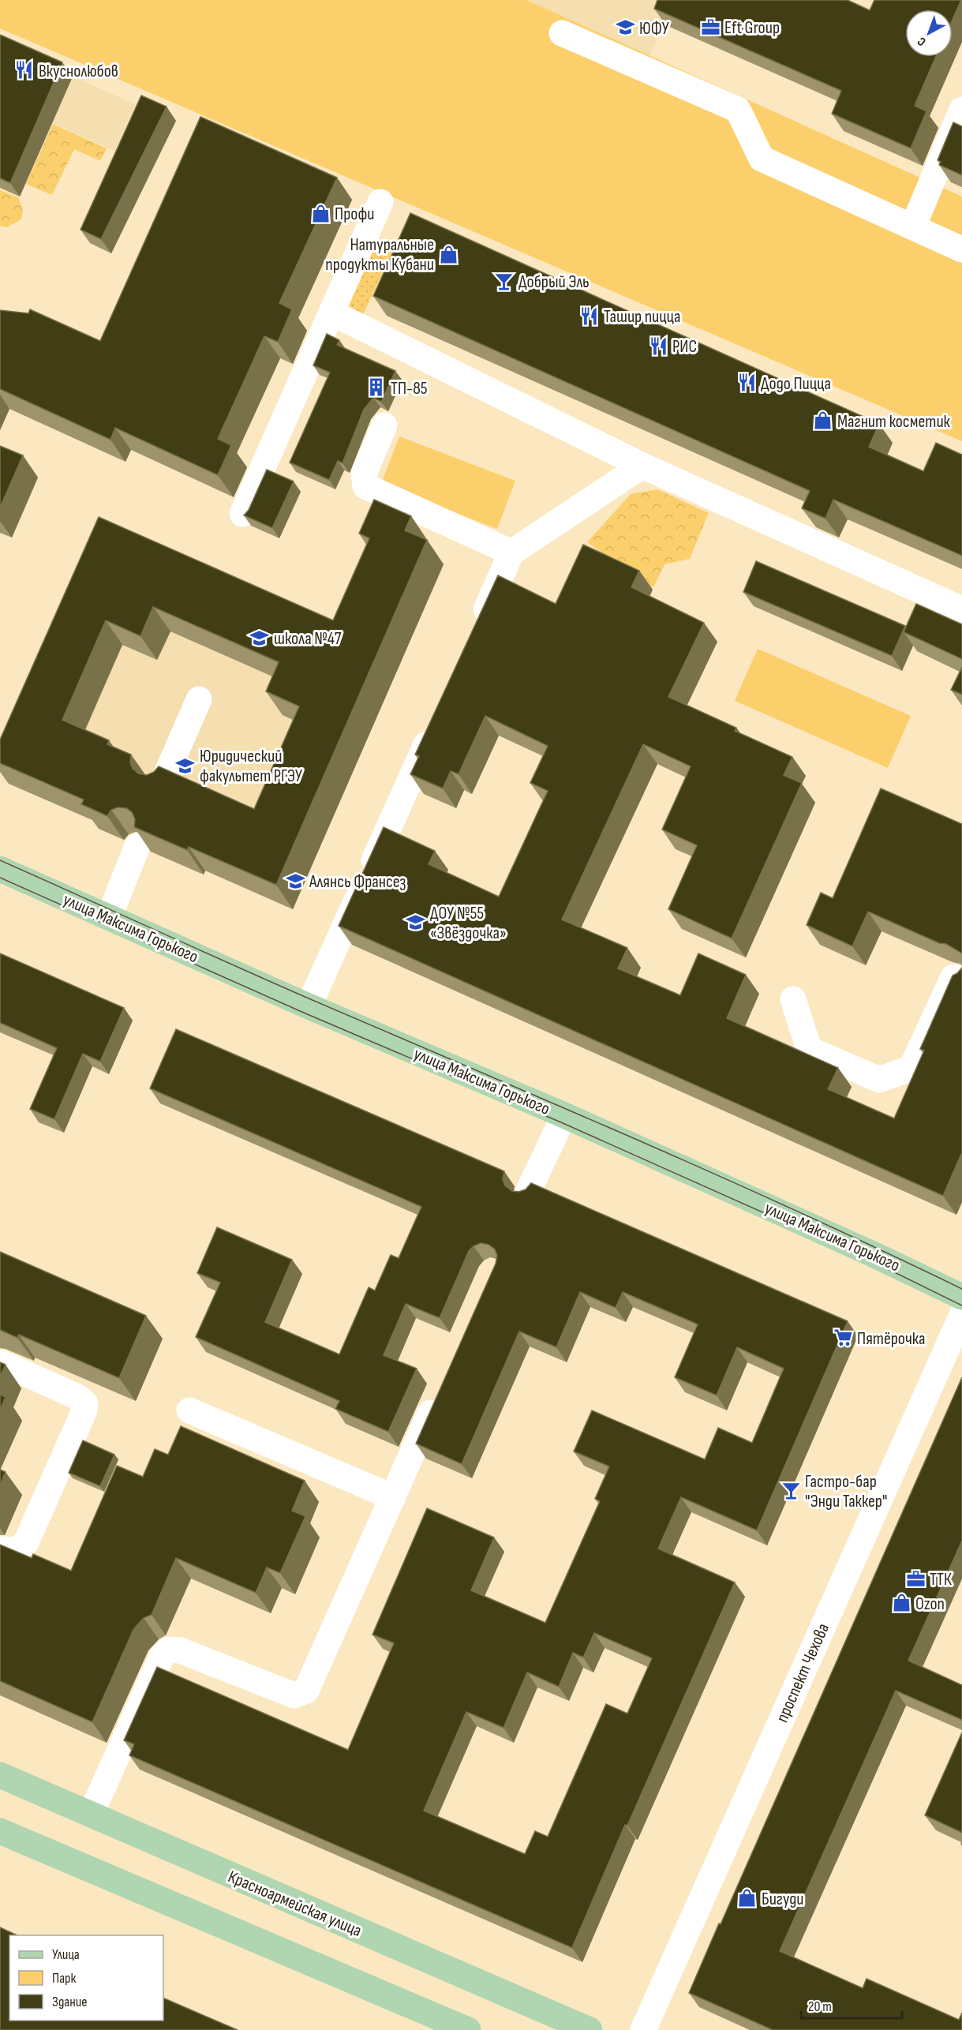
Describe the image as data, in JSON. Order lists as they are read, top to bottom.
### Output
{
  "streets": {
    "main road": ["улица Максима Горького", "Красноармейская улица"],
    "street": ["проспект Чехова"]
  },
  "places": {
    "office": ["Eft Group", "ТТК"],
    "school or university": [
      "ЮФУ",
      "школа №47",
      "Юридический факультет РГЭУ",
      "Алянсь Франсез",
      "ДОУ №55 «Звёздочка»"
    ],
    "restaurant": [
      "Вкуснолюбов",
      "Ташир пицца",
      "РИС",
      "Додо Пицца"
    ],
    "shop": [
      "Профи",
      "Натуральные продукты Кубани",
      "Магнит косметик",
      "Ozon",
      "Бигуди"
    ],
    "bar": ["Добрый Эль", "Гастро-бар \"Энди Таккер\""],
    "building": ["ТП-85"],
    "supermarket": ["Пятёрочка"]
  },
  "legend": ["Улица", "Парк", "Здание"],
  "scale_bar": "20 m",
  "north": "bottom left"
}
